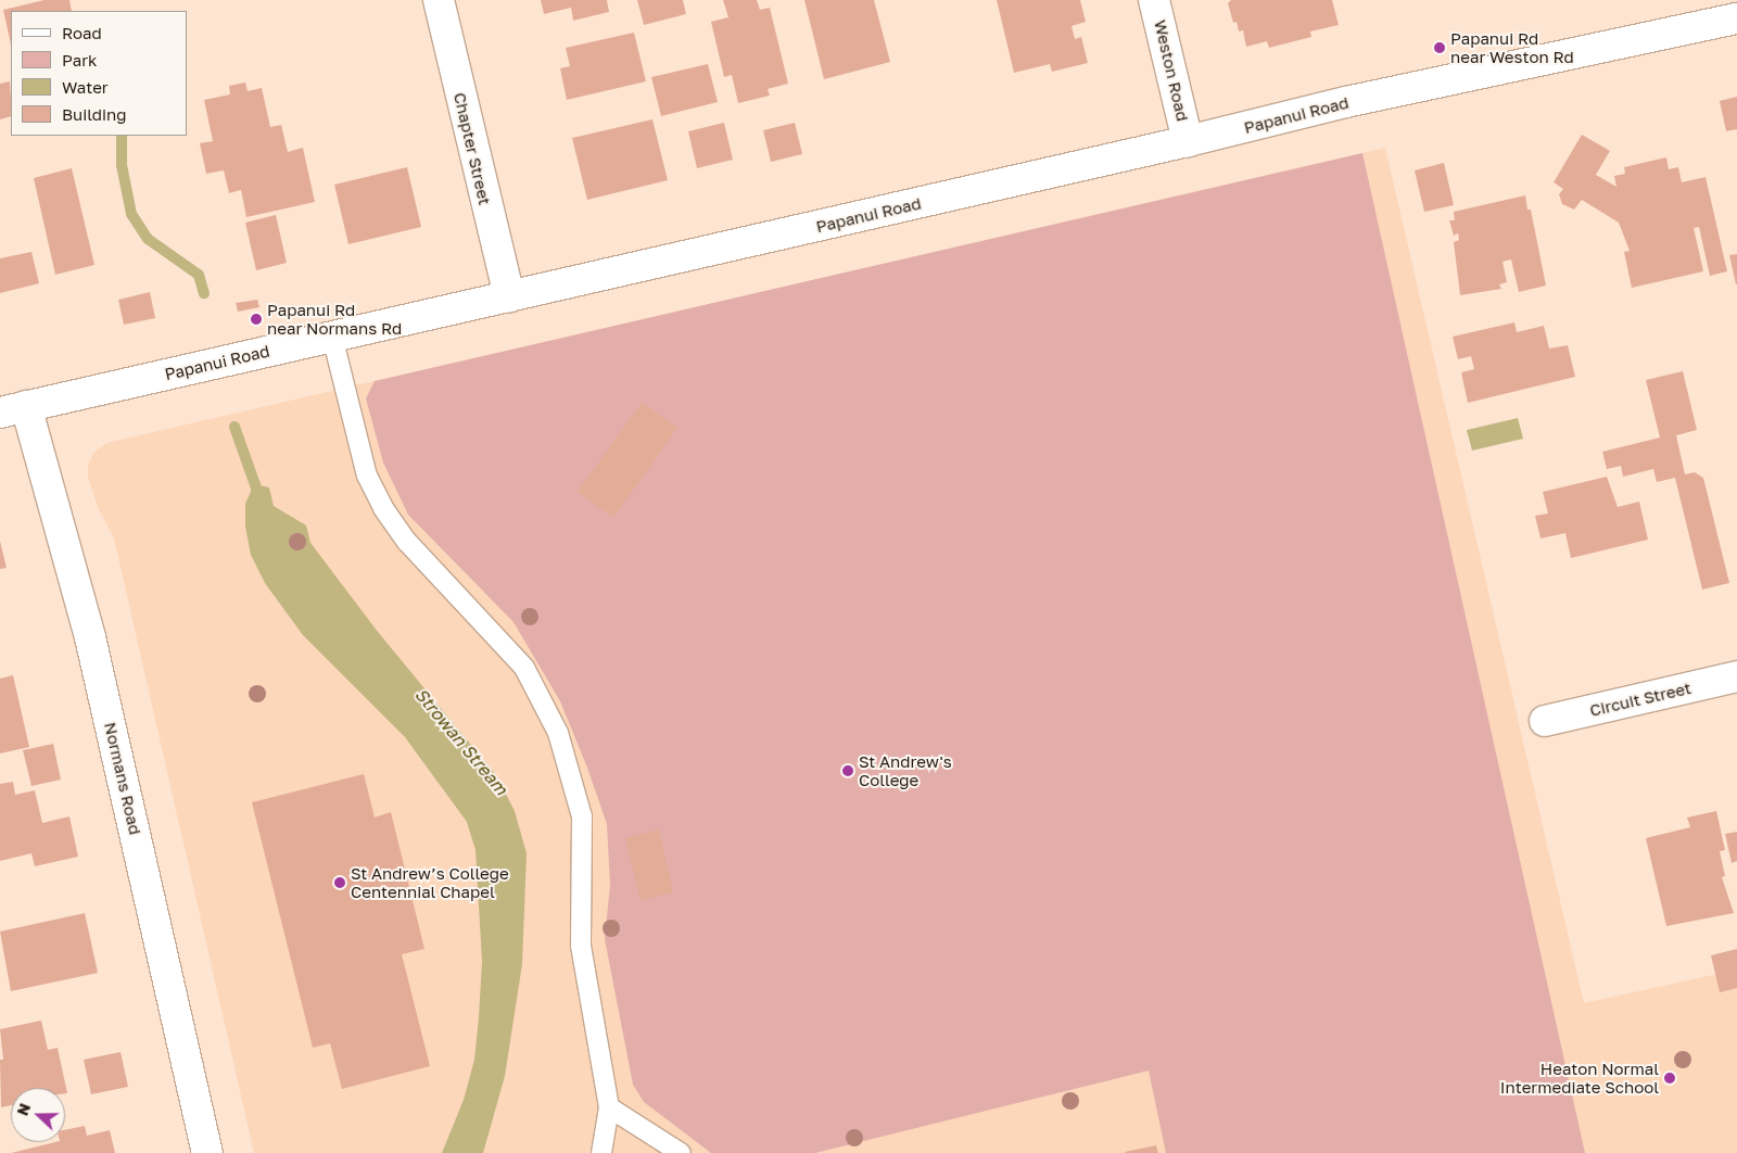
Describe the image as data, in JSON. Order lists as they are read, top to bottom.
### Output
{
  "streets": {
    "main road": [
      "Weston Road",
      "Papanui Road",
      "Chapter Street",
      "Circuit Street",
      "Normans Road"
    ]
  },
  "crossings": [
    ["Weston Road", "Papanui Road"],
    ["Papanui Road", "Chapter Street"],
    ["Papanui Road", "Normans Road"]
  ],
  "water": ["Strowan Stream"],
  "places": [
    "Papanui Rd near Weston Rd",
    "Papanui Rd near Normans Rd",
    "St Andrew's College",
    "St Andrew’s College Centennial Chapel",
    "Heaton Normal Intermediate School"
  ],
  "legend": [
    "Road",
    "Park",
    "Water",
    "Building"
  ],
  "north": "left"
}
